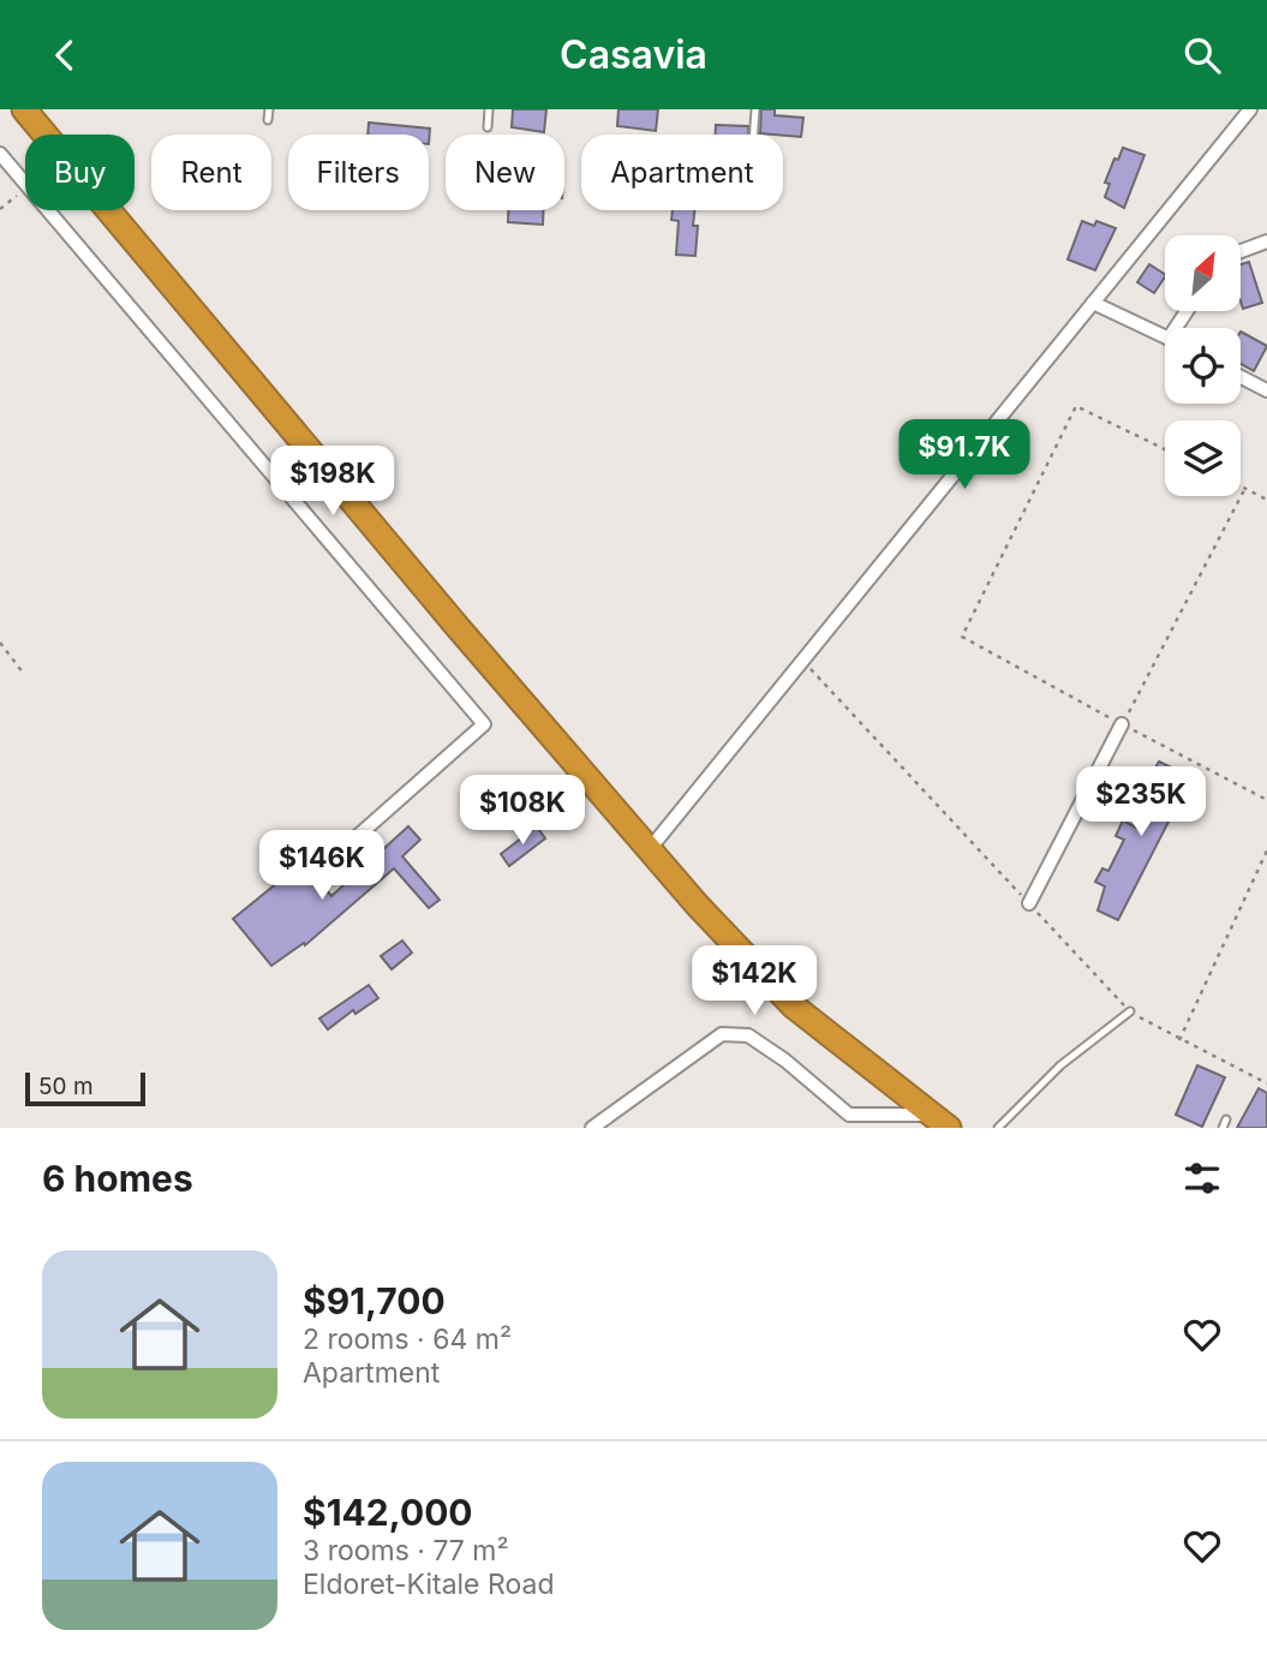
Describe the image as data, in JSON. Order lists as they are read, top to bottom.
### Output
{
  "scale_bar": "50 m",
  "north": "top right",
  "page": {
    "header": "Casavia",
    "chip": [
      "Buy",
      "Rent",
      "Filters",
      "New",
      "Apartment"
    ],
    "price": [
      "$91.7K",
      "$198K",
      "$235K",
      "$108K",
      "$146K",
      "$142K"
    ],
    "scale": "50 m",
    "heading": "6 homes",
    "list": [
      {
        "name": "$91,700",
        "note": "2 rooms · 64 m² · Apartment"
      },
      {
        "name": "$142,000",
        "note": "3 rooms · 77 m² · Eldoret-Kitale Road"
      }
    ]
  }
}
